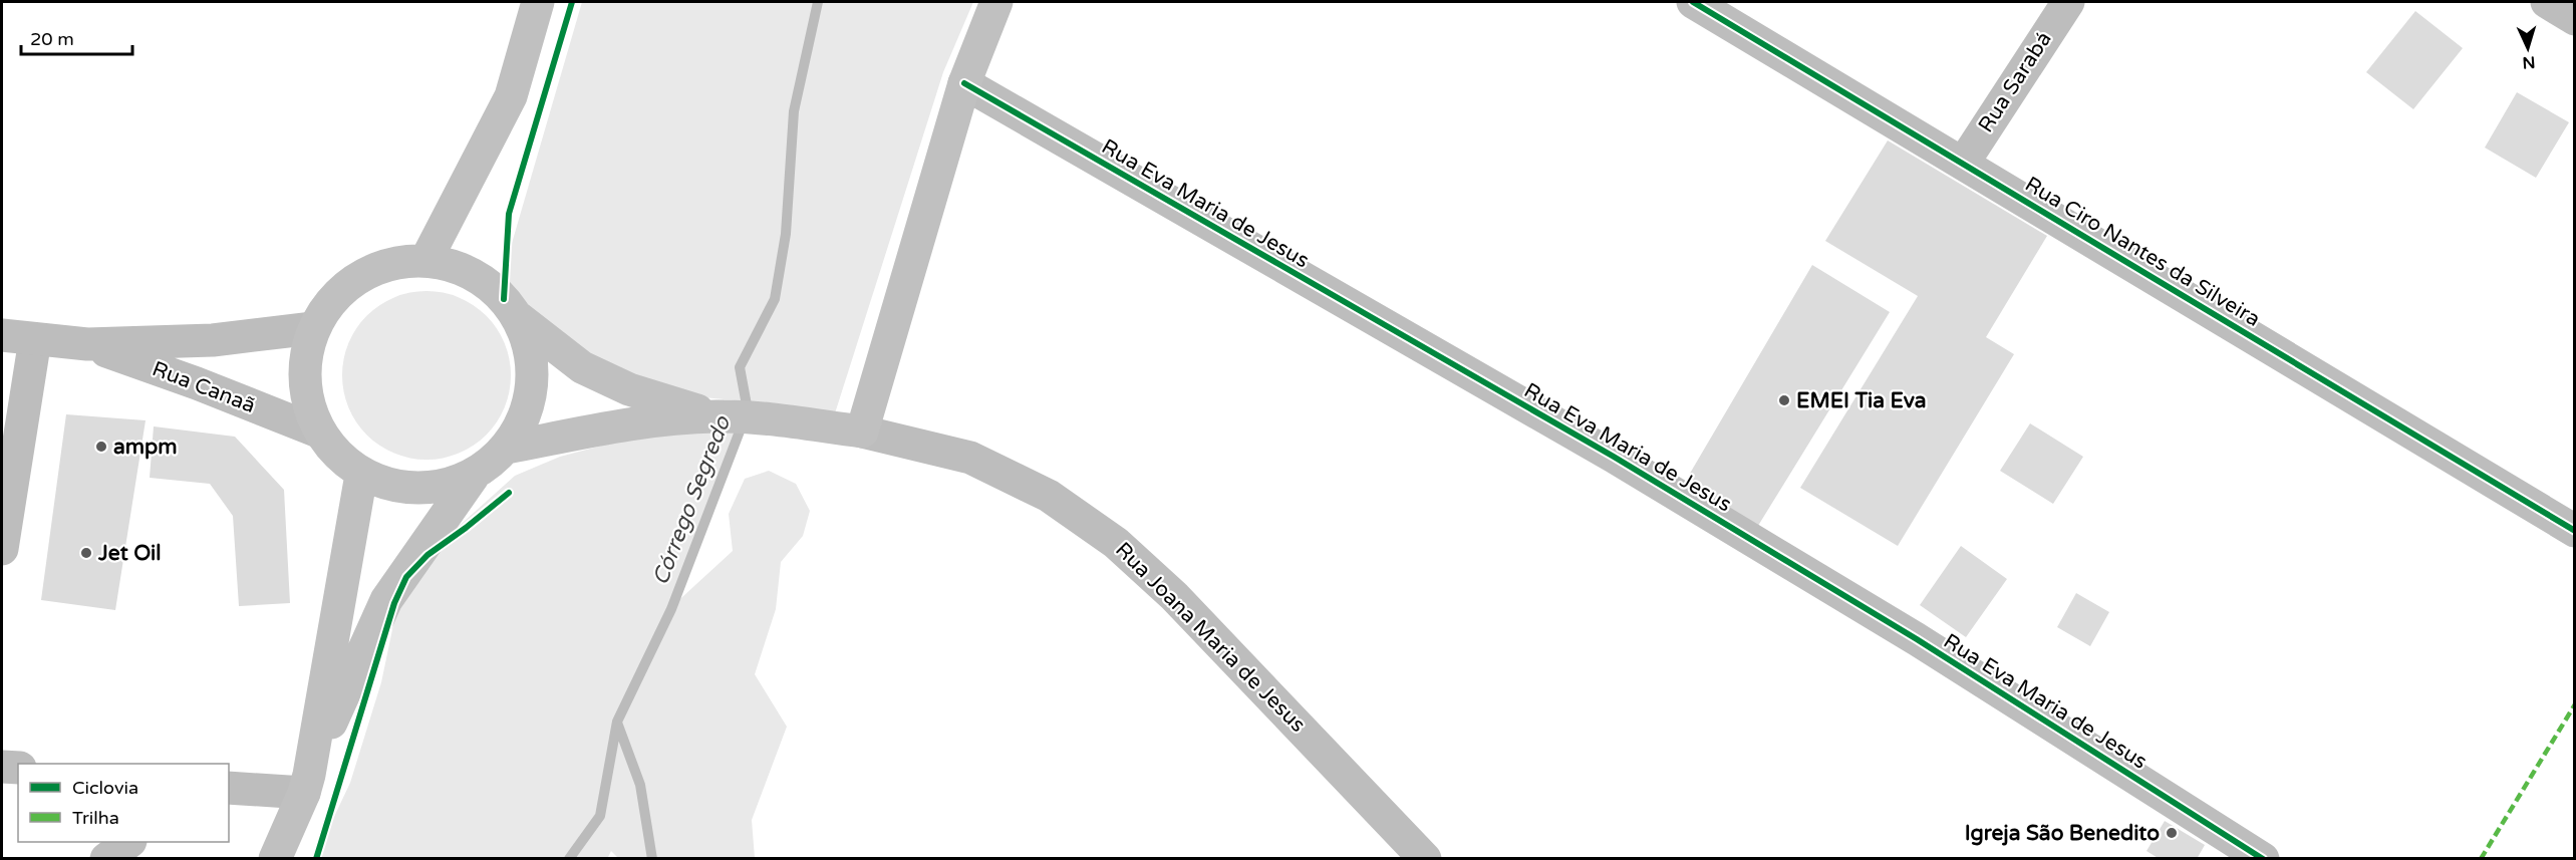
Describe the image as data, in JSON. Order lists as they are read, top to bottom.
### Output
{
  "streets": {
    "main road": ["Rua Joana Maria de Jesus"],
    "street": [
      "Rua Sarabá",
      "Rua Eva Maria de Jesus",
      "Rua Ciro Nantes da Silveira",
      "Rua Canaã"
    ]
  },
  "crossings": [
    ["Rua Sarabá", "Rua Ciro Nantes da Silveira"]
  ],
  "water": ["Córrego Segredo"],
  "places": [
    "EMEI Tia Eva",
    "ampm",
    "Jet Oil",
    "Igreja São Benedito"
  ],
  "legend": ["Ciclovia", "Trilha"],
  "scale_bar": "20 m",
  "north": "bottom"
}
